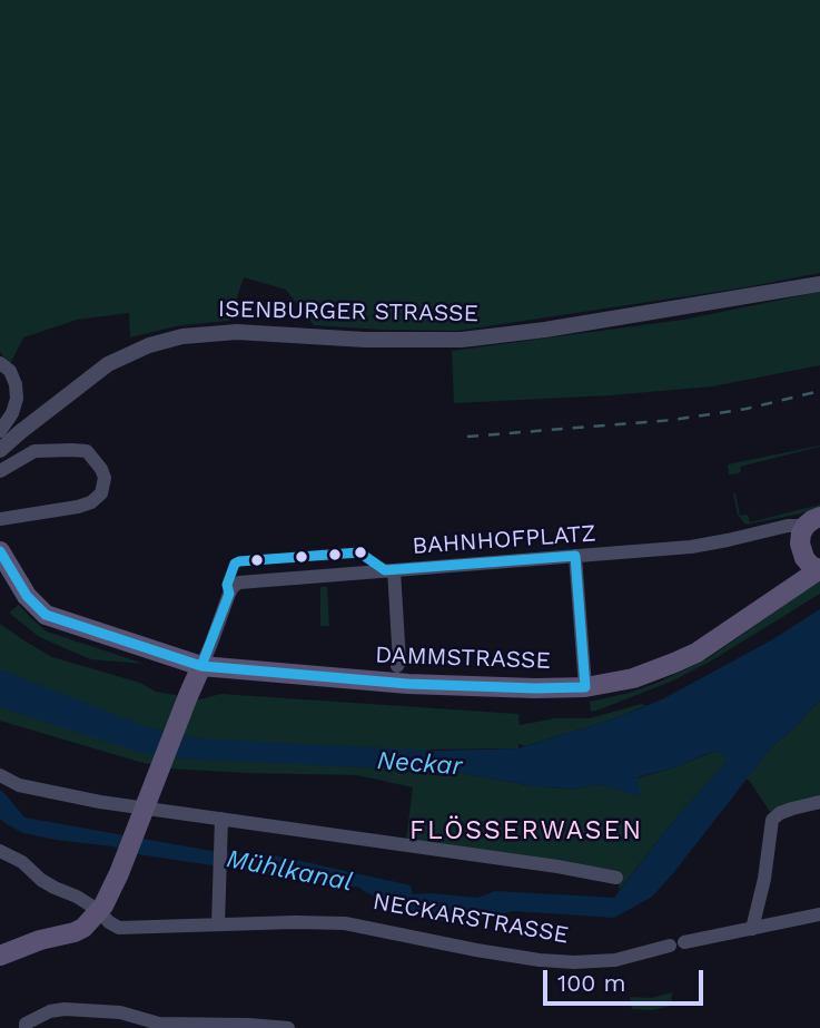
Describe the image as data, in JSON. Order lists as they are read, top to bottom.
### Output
{
  "streets": {
    "main road": ["DAMMSTRASSE"],
    "street": ["ISENBURGER STRASSE", "BAHNHOFPLATZ", "NECKARSTRASSE"]
  },
  "crossings": [
    ["BAHNHOFPLATZ", "DAMMSTRASSE"]
  ],
  "districts": ["FLÖSSERWASEN"],
  "water": ["Neckar", "Mühlkanal"],
  "scale_bar": "100 m"
}
